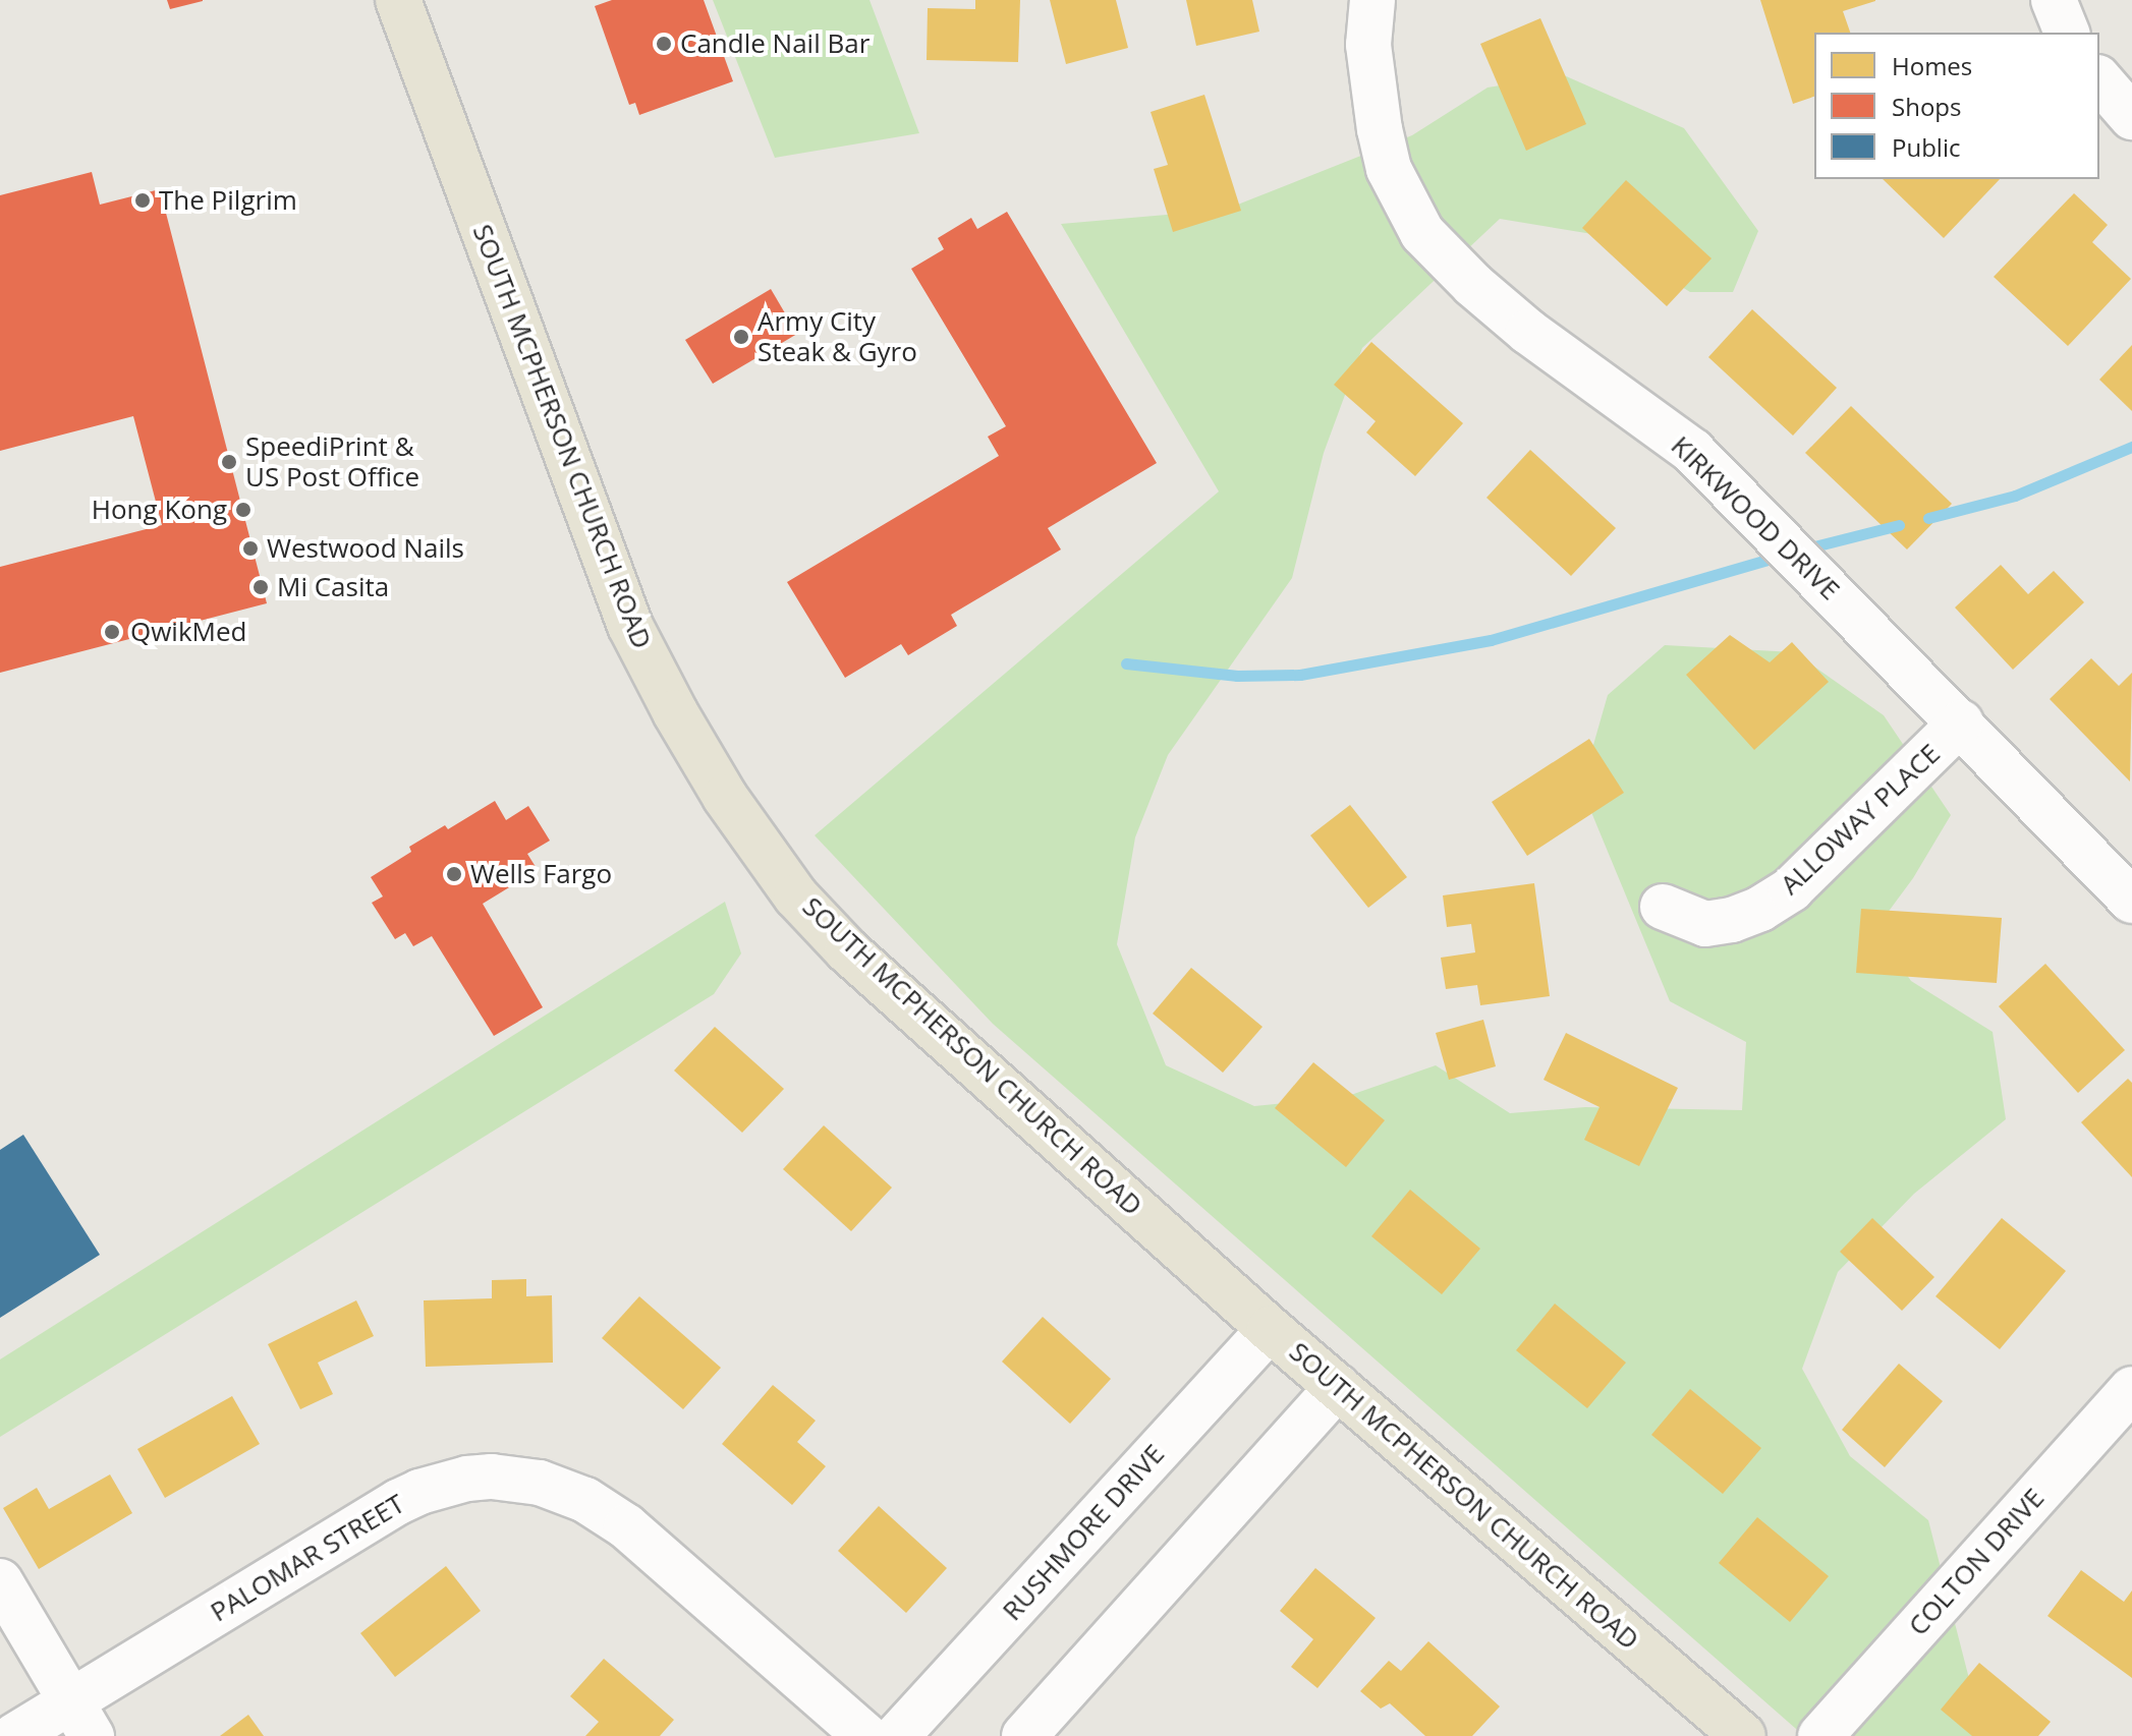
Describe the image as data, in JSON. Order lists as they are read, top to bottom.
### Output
{
  "streets": {
    "main road": ["SOUTH MCPHERSON CHURCH ROAD"],
    "street": [
      "KIRKWOOD DRIVE",
      "ALLOWAY PLACE",
      "RUSHMORE DRIVE",
      "PALOMAR STREET",
      "COLTON DRIVE"
    ]
  },
  "crossings": [
    ["SOUTH MCPHERSON CHURCH ROAD", "RUSHMORE DRIVE"],
    ["KIRKWOOD DRIVE", "ALLOWAY PLACE"]
  ],
  "places": [
    "Candle Nail Bar",
    "The Pilgrim",
    "Army City Steak & Gyro",
    "SpeediPrint & US Post Office",
    "Hong Kong",
    "Westwood Nails",
    "Mi Casita",
    "QwikMed",
    "Wells Fargo"
  ],
  "legend": ["Homes", "Shops", "Public"]
}
